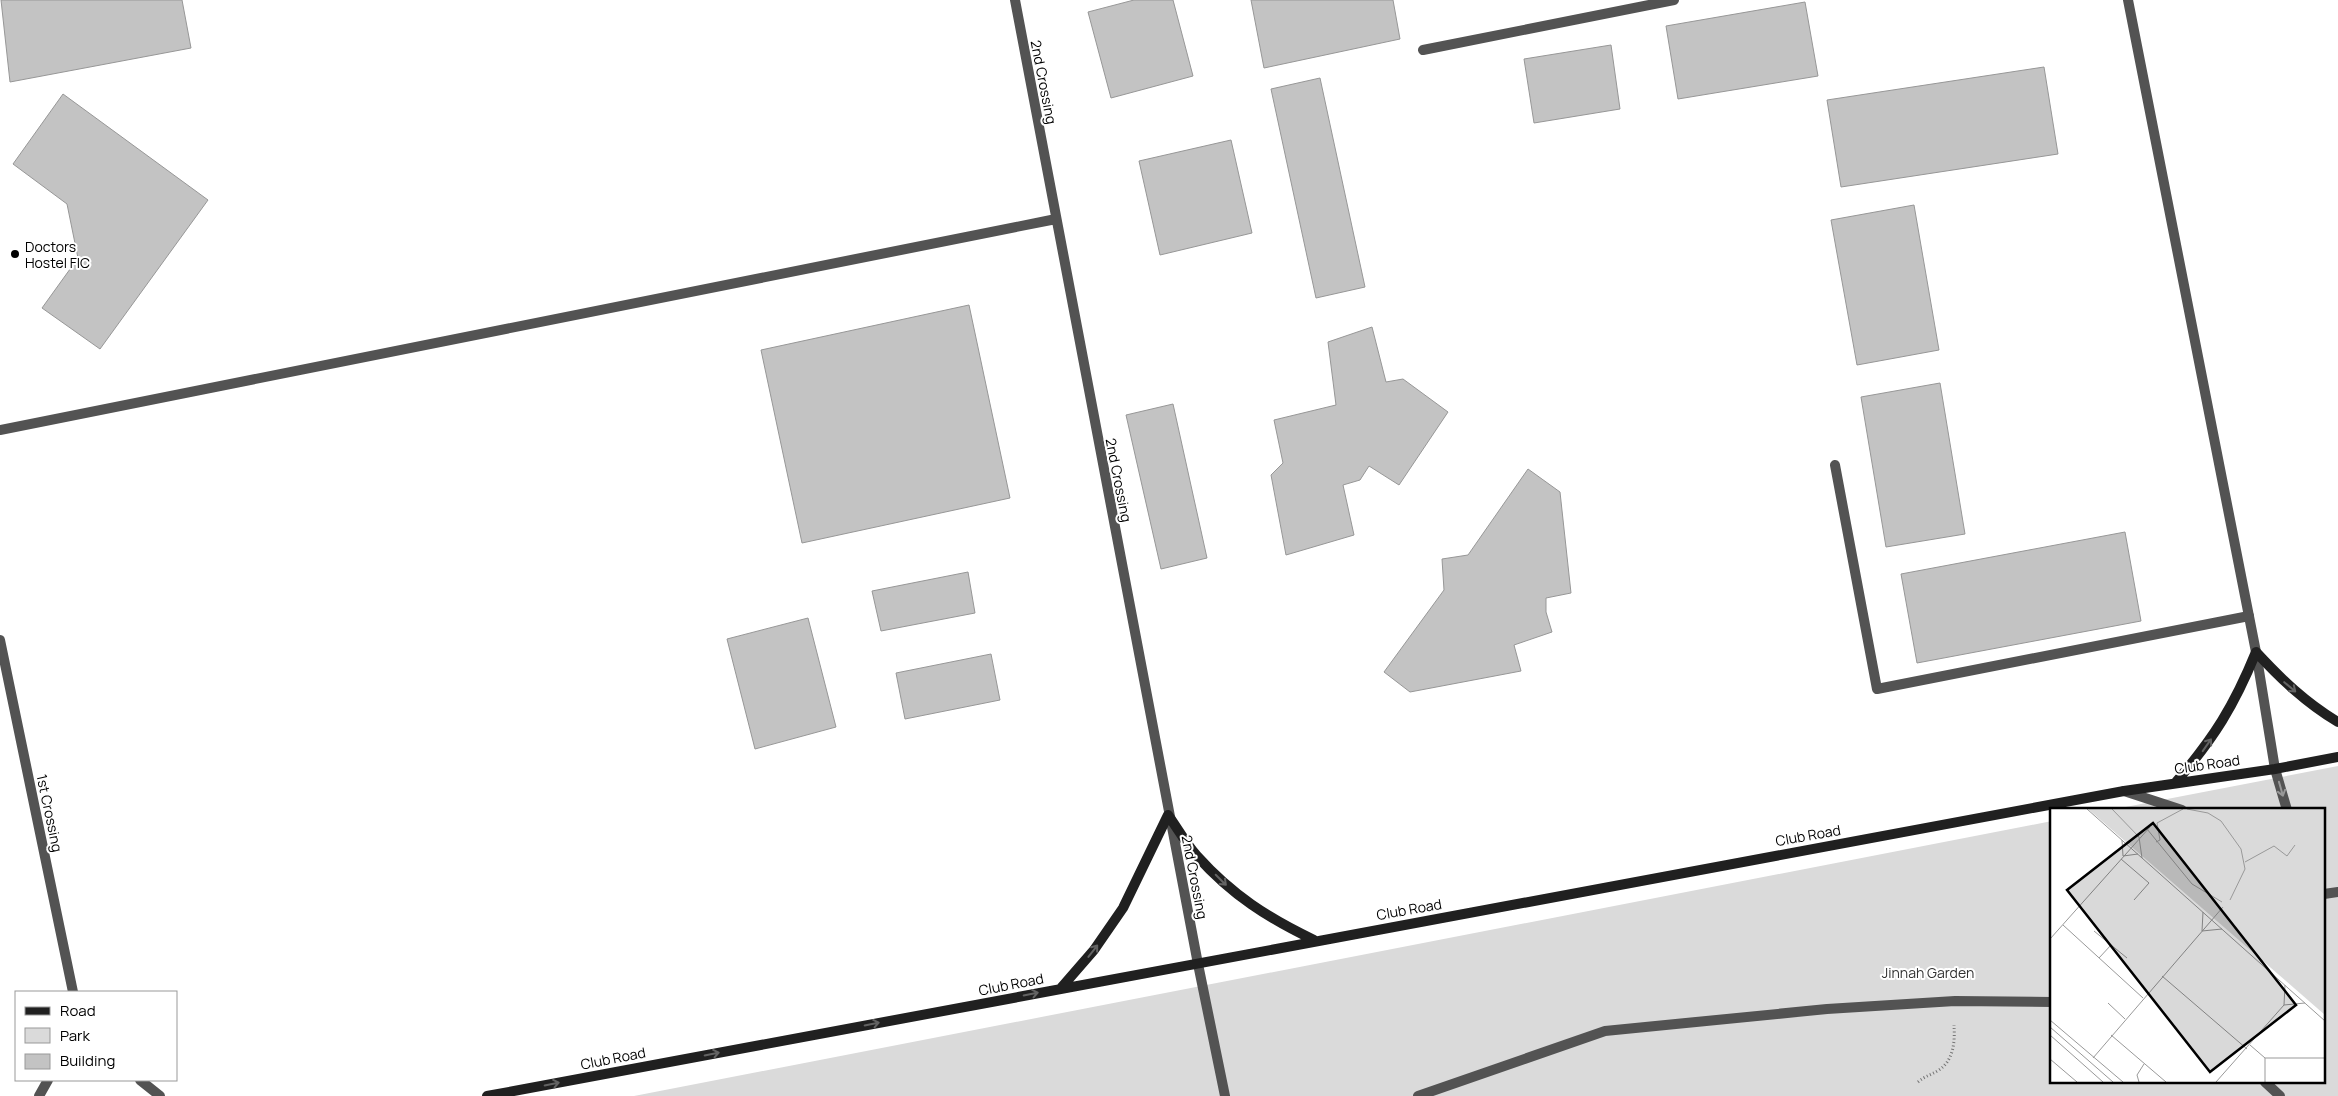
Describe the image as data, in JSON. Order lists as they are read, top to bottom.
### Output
{
  "streets": {
    "main road": ["Club Road"],
    "street": ["2nd Crossing", "1st Crossing"]
  },
  "crossings": [
    ["2nd Crossing", "Club Road"]
  ],
  "parks": ["Jinnah Garden"],
  "places": ["Doctors Hostel FIC"],
  "legend": ["Road", "Park", "Building"]
}
